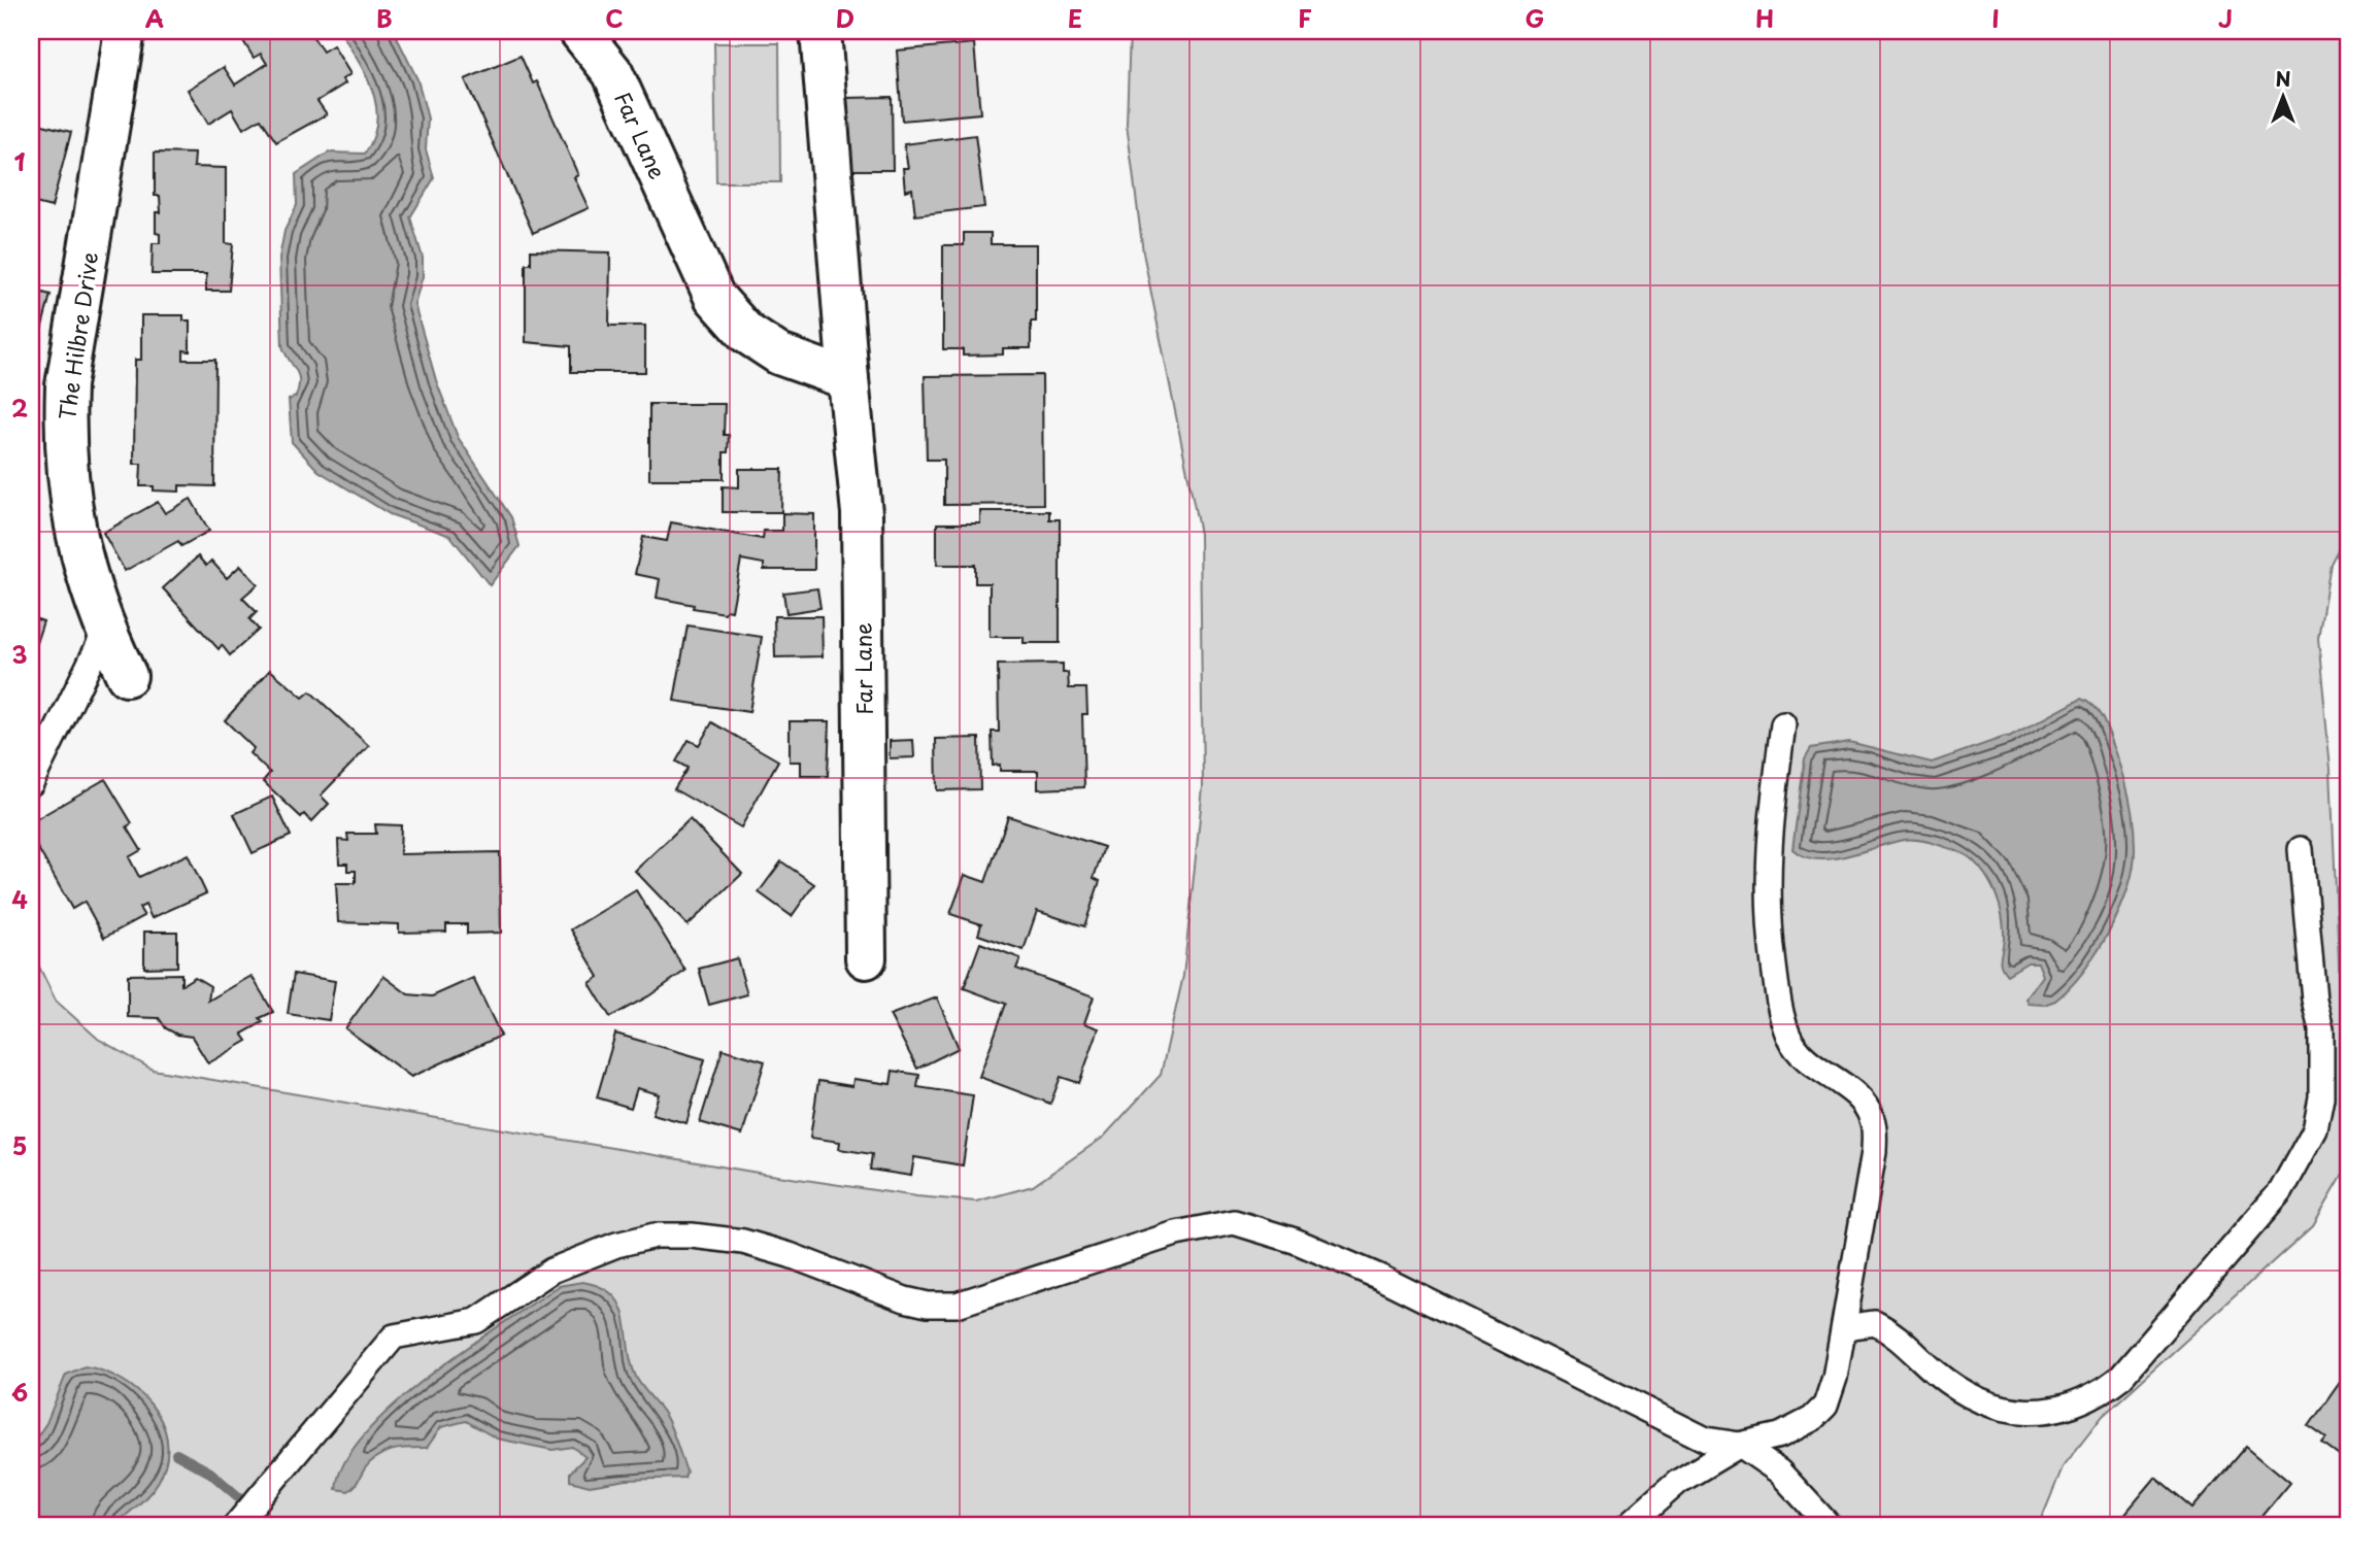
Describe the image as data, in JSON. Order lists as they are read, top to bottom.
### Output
{
  "streets": {
    "street": ["Far Lane", "The Hilbre Drive"]
  },
  "north": "top",
  "grid": {
    "columns": [
      "A",
      "B",
      "C",
      "D",
      "E",
      "F",
      "G",
      "H",
      "I",
      "J"
    ],
    "rows": [
      "1",
      "2",
      "3",
      "4",
      "5",
      "6"
    ]
  }
}
